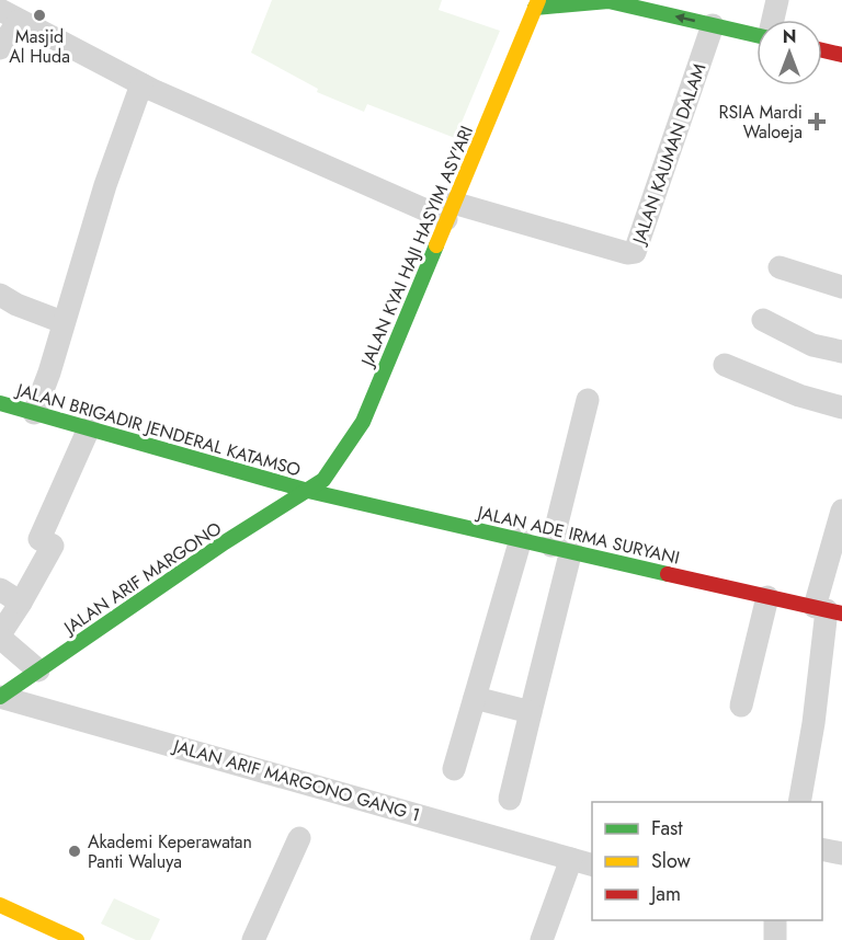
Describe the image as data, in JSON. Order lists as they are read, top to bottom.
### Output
{
  "streets": {
    "main road": [
      "JALAN KYAI HAJI HASYIM ASY'ARI",
      "JALAN BRIGADIR JENDERAL KATAMSO",
      "JALAN ADE IRMA SURYANI",
      "JALAN ARIF MARGONO"
    ],
    "street": ["JALAN KAUMAN DALAM", "JALAN ARIF MARGONO GANG 1"]
  },
  "crossings": [
    ["JALAN KAUMAN DALAM", "JALAN KYAI HAJI HASYIM ASY'ARI"],
    ["JALAN KYAI HAJI HASYIM ASY'ARI", "JALAN BRIGADIR JENDERAL KATAMSO"],
    ["JALAN KYAI HAJI HASYIM ASY'ARI", "JALAN ADE IRMA SURYANI"],
    ["JALAN KYAI HAJI HASYIM ASY'ARI", "JALAN ARIF MARGONO"],
    ["JALAN BRIGADIR JENDERAL KATAMSO", "JALAN ADE IRMA SURYANI"],
    ["JALAN BRIGADIR JENDERAL KATAMSO", "JALAN ARIF MARGONO"],
    ["JALAN ADE IRMA SURYANI", "JALAN ARIF MARGONO"],
    ["JALAN ARIF MARGONO", "JALAN ARIF MARGONO GANG 1"]
  ],
  "places": {
    "other": ["Masjid Al Huda", "Akademi Keperawatan Panti Waluya"],
    "health": ["RSIA Mardi Waloeja"]
  },
  "legend": ["Fast", "Slow", "Jam"],
  "north": "top"
}
